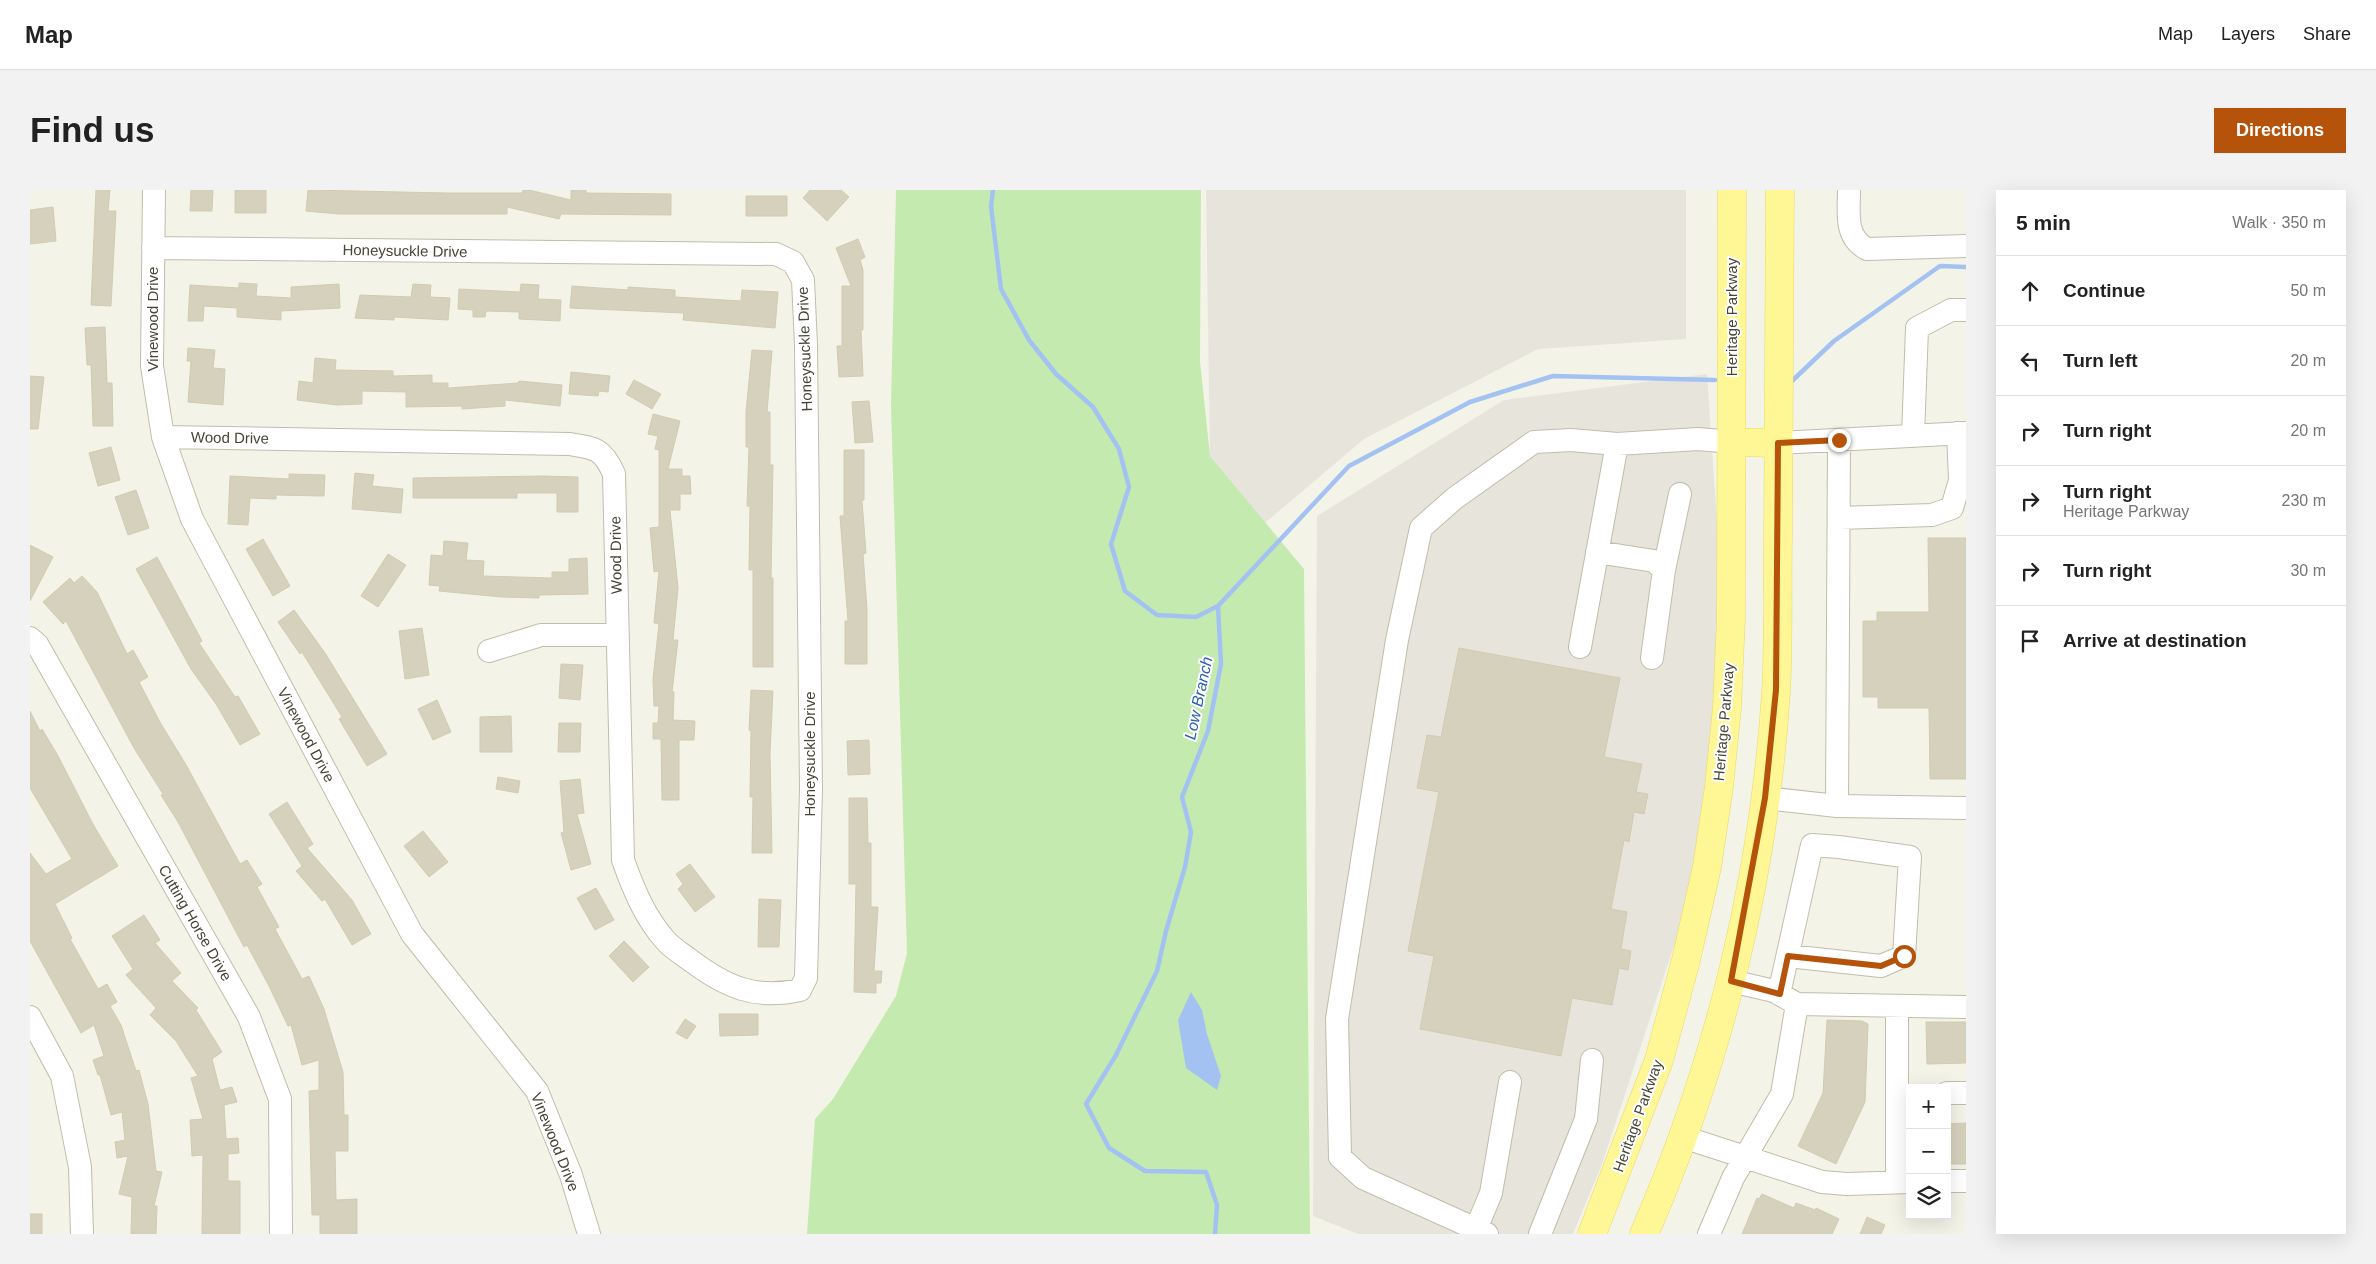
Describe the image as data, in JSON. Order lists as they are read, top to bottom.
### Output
{
  "streets": {
    "main road": ["Heritage Parkway"],
    "street": [
      "Honeysuckle Drive",
      "Vinewood Drive",
      "Wood Drive",
      "Cutting Horse Drive"
    ]
  },
  "crossings": [
    ["Honeysuckle Drive", "Vinewood Drive"],
    ["Honeysuckle Drive", "Wood Drive"],
    ["Vinewood Drive", "Wood Drive"]
  ],
  "water": ["Low Branch"],
  "page": {
    "header": "Map",
    "nav": ["Map", "Layers", "Share"],
    "buttons": "Directions",
    "title": "Find us",
    "heading": ["5 min", "Walk · 350 m"],
    "list": [
      ["Continue", "50 m"],
      ["Turn left", "20 m"],
      ["Turn right", "20 m"],
      ["Turn right", "Heritage Parkway", "230 m"],
      ["Turn right", "30 m"],
      "Arrive at destination"
    ],
    "map_buttons": ["+", "−"]
  }
}
